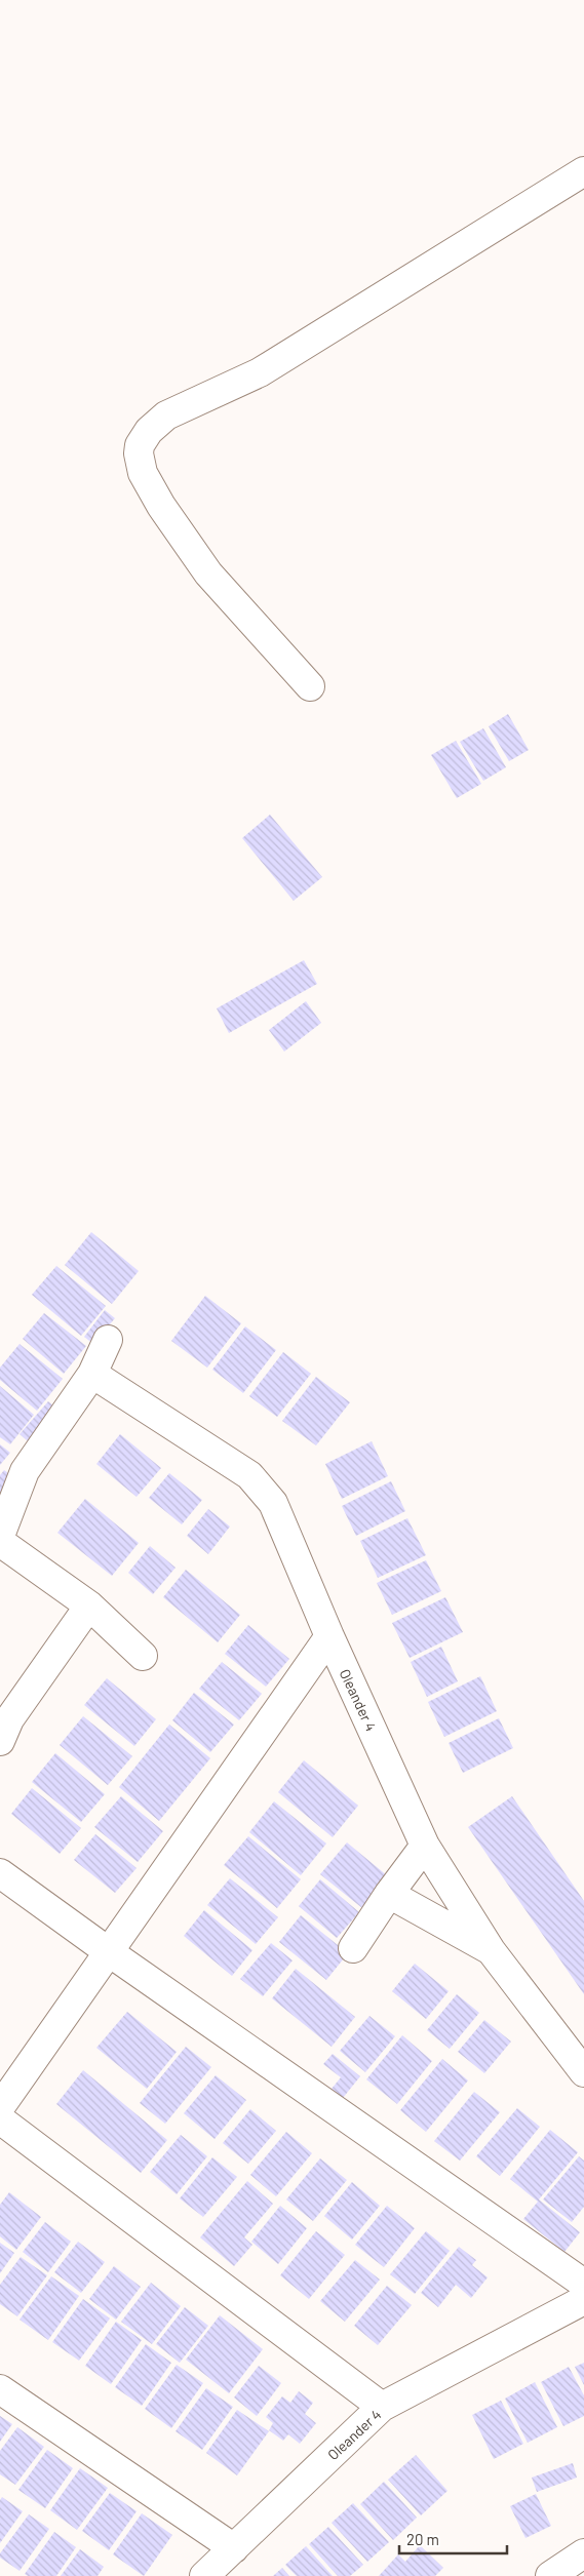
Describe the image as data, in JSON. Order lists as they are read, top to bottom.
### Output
{
  "streets": {
    "street": ["Oleander 4"]
  },
  "scale_bar": "20 m"
}
